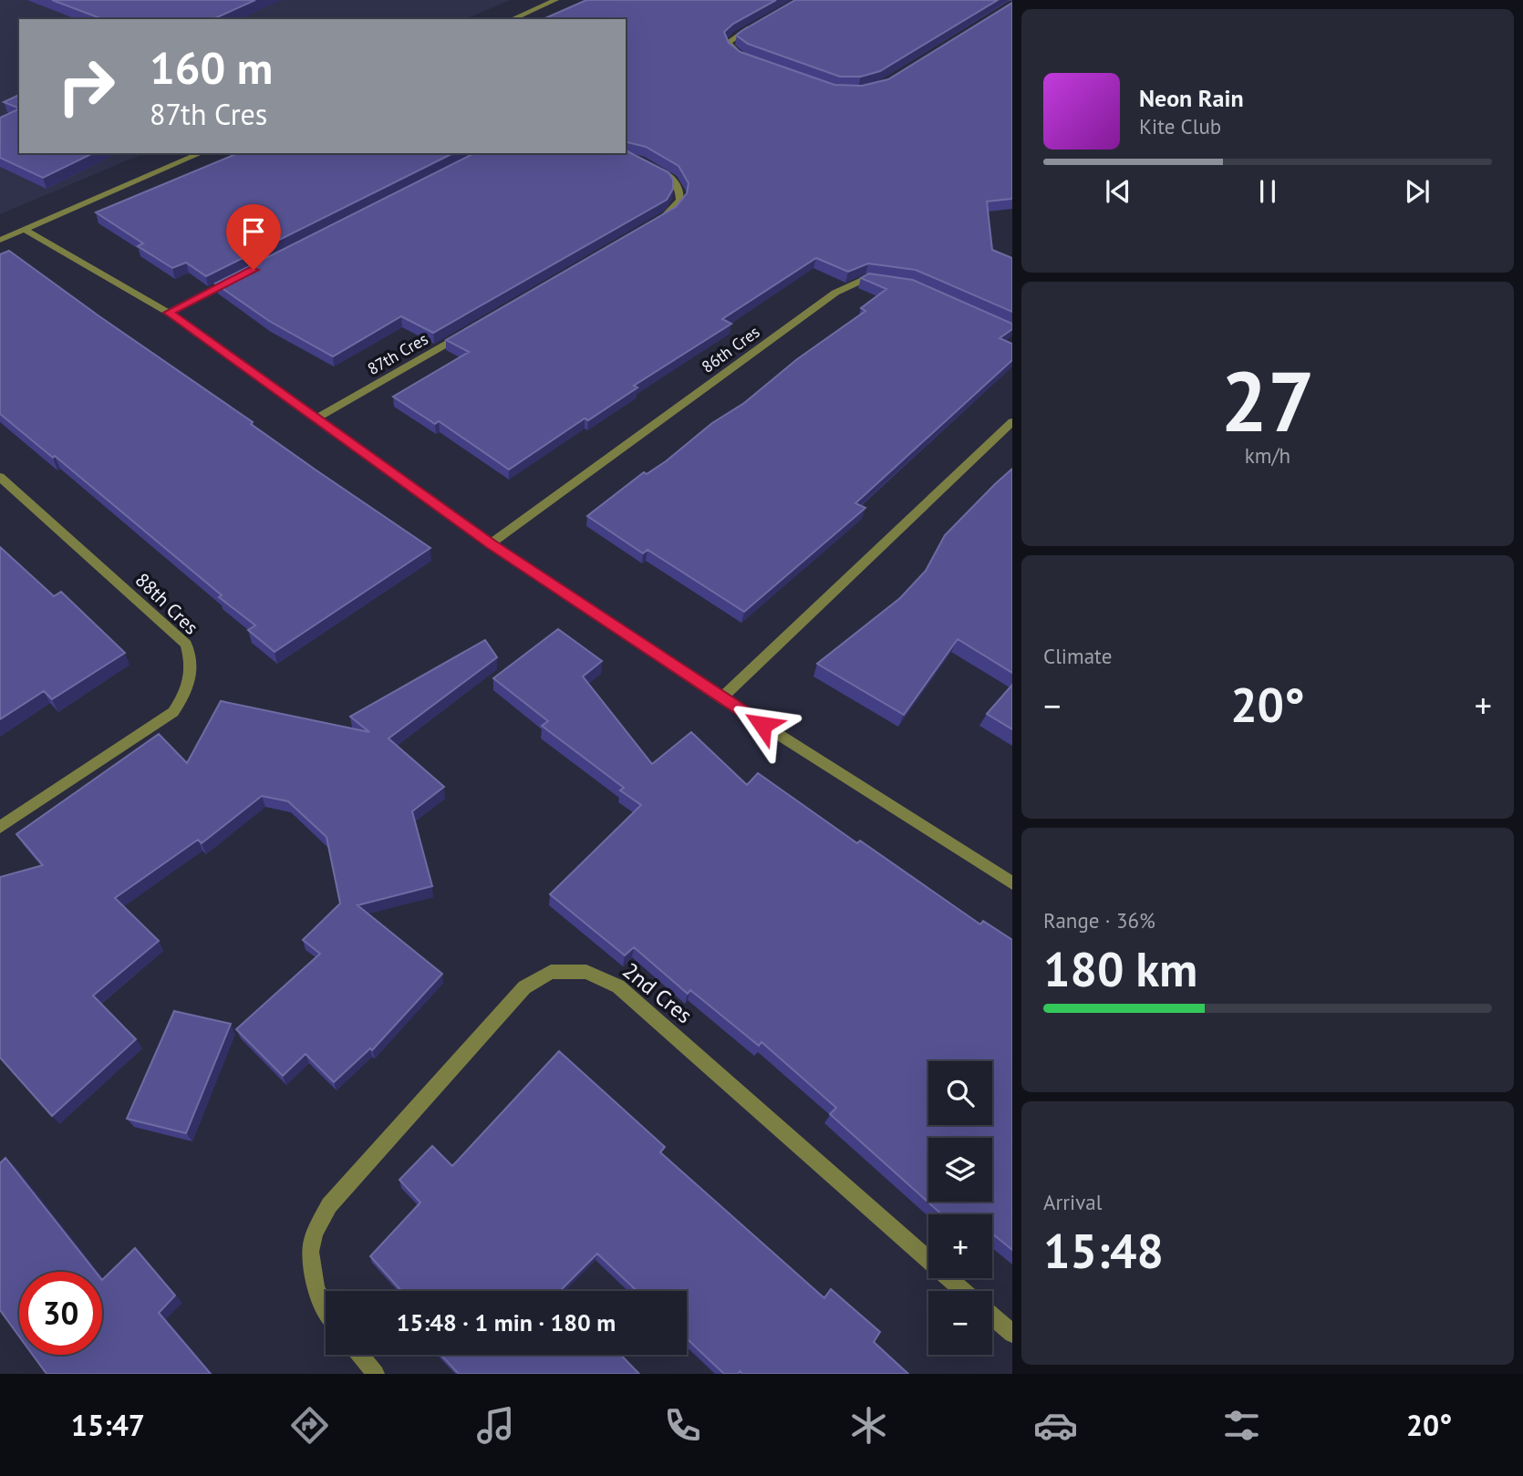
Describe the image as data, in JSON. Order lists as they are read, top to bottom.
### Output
{
  "streets": {
    "street": [
      "86th Cres",
      "87th Cres",
      "88th Cres",
      "2nd Cres"
    ]
  },
  "page": {
    "turn": ["160 m", "87th Cres"],
    "song": ["Neon Rain", "Kite Club"],
    "tile": [
      ["27", "km/h"],
      "Climate",
      ["Range · 36%", "180 km"],
      ["Arrival", "15:48"]
    ],
    "heat": ["−", "20°", "+"],
    "map_buttons": ["+", "−"],
    "limit": "30",
    "trip": "15:48 · 1 min · 180 m",
    "tabs": ["15:47", "20°"]
  }
}
